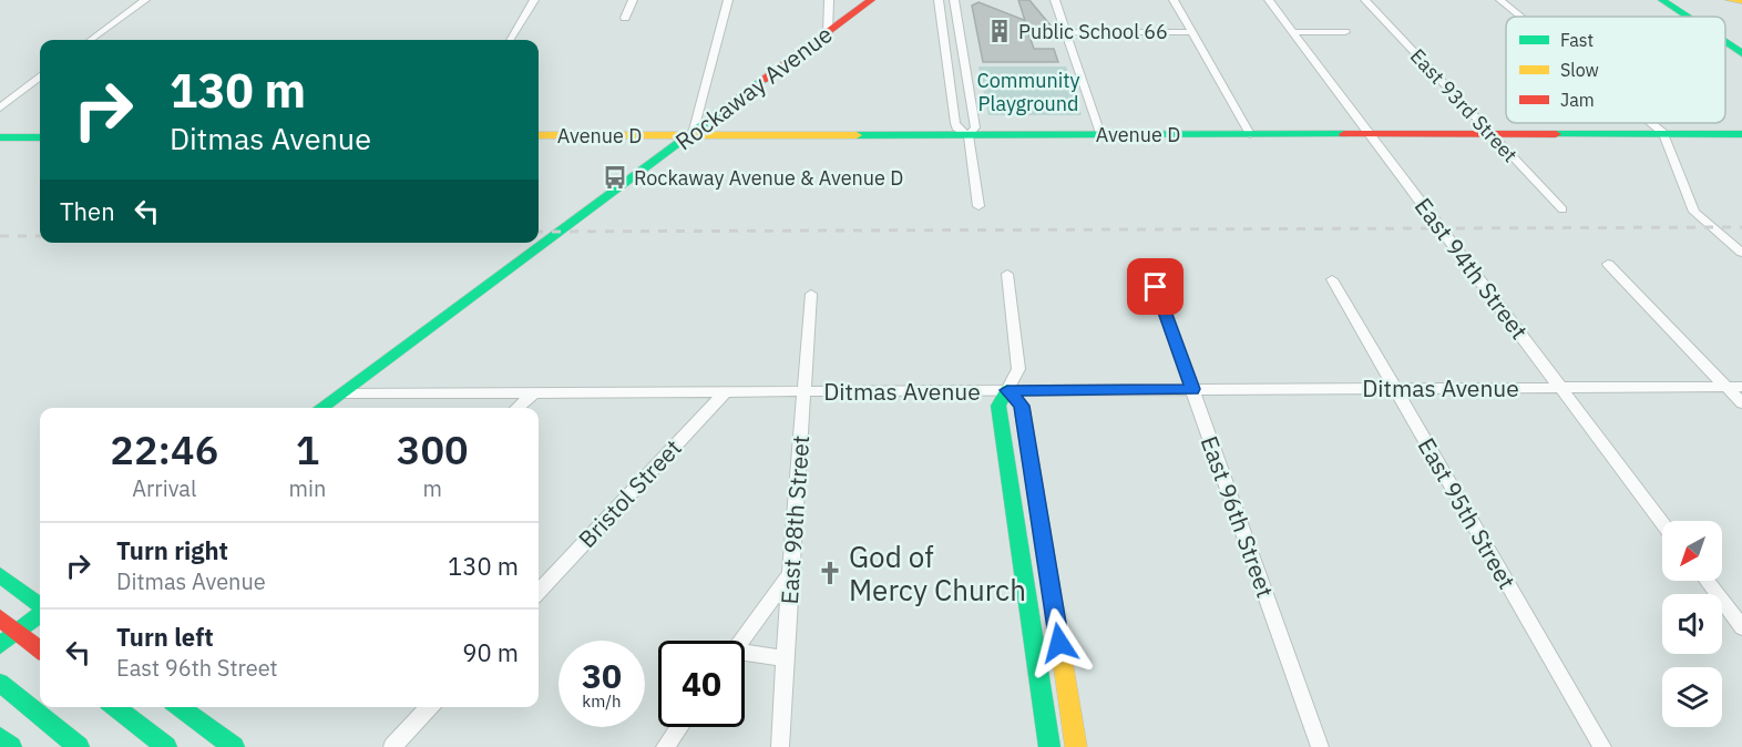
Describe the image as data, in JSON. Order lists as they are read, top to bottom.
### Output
{
  "streets": {
    "main road": ["Rockaway Avenue", "Avenue D"],
    "street": [
      "East 93rd Street",
      "East 94th Street",
      "Ditmas Avenue",
      "Bristol Street",
      "East 95th Street",
      "East 96th Street",
      "East 98th Street"
    ]
  },
  "crossings": [
    ["Rockaway Avenue", "Avenue D"],
    ["Rockaway Avenue", "Ditmas Avenue"],
    ["East 93rd Street", "Avenue D"],
    ["Avenue D", "East 94th Street"],
    ["East 94th Street", "Ditmas Avenue"],
    ["Ditmas Avenue", "Bristol Street"],
    ["Ditmas Avenue", "East 95th Street"],
    ["Ditmas Avenue", "East 96th Street"],
    ["Ditmas Avenue", "East 98th Street"]
  ],
  "parks": ["Community Playground"],
  "places": {
    "building": ["Public School 66"],
    "bus stop": ["Rockaway Avenue & Avenue D"],
    "church": ["God of Mercy Church"]
  },
  "legend": ["Fast", "Slow", "Jam"],
  "north": "bottom left",
  "page": {
    "turn": ["130 m", "Ditmas Avenue"],
    "then": "Then",
    "eta": [
      "22:46",
      "Arrival",
      "1",
      "min",
      "300",
      "m"
    ],
    "list": [
      {
        "name": "Turn right",
        "note": "Ditmas Avenue",
        "value": "130 m"
      },
      {
        "name": "Turn left",
        "note": "East 96th Street",
        "value": "90 m"
      }
    ],
    "speed": "30 km/h",
    "limit": "40"
  }
}
